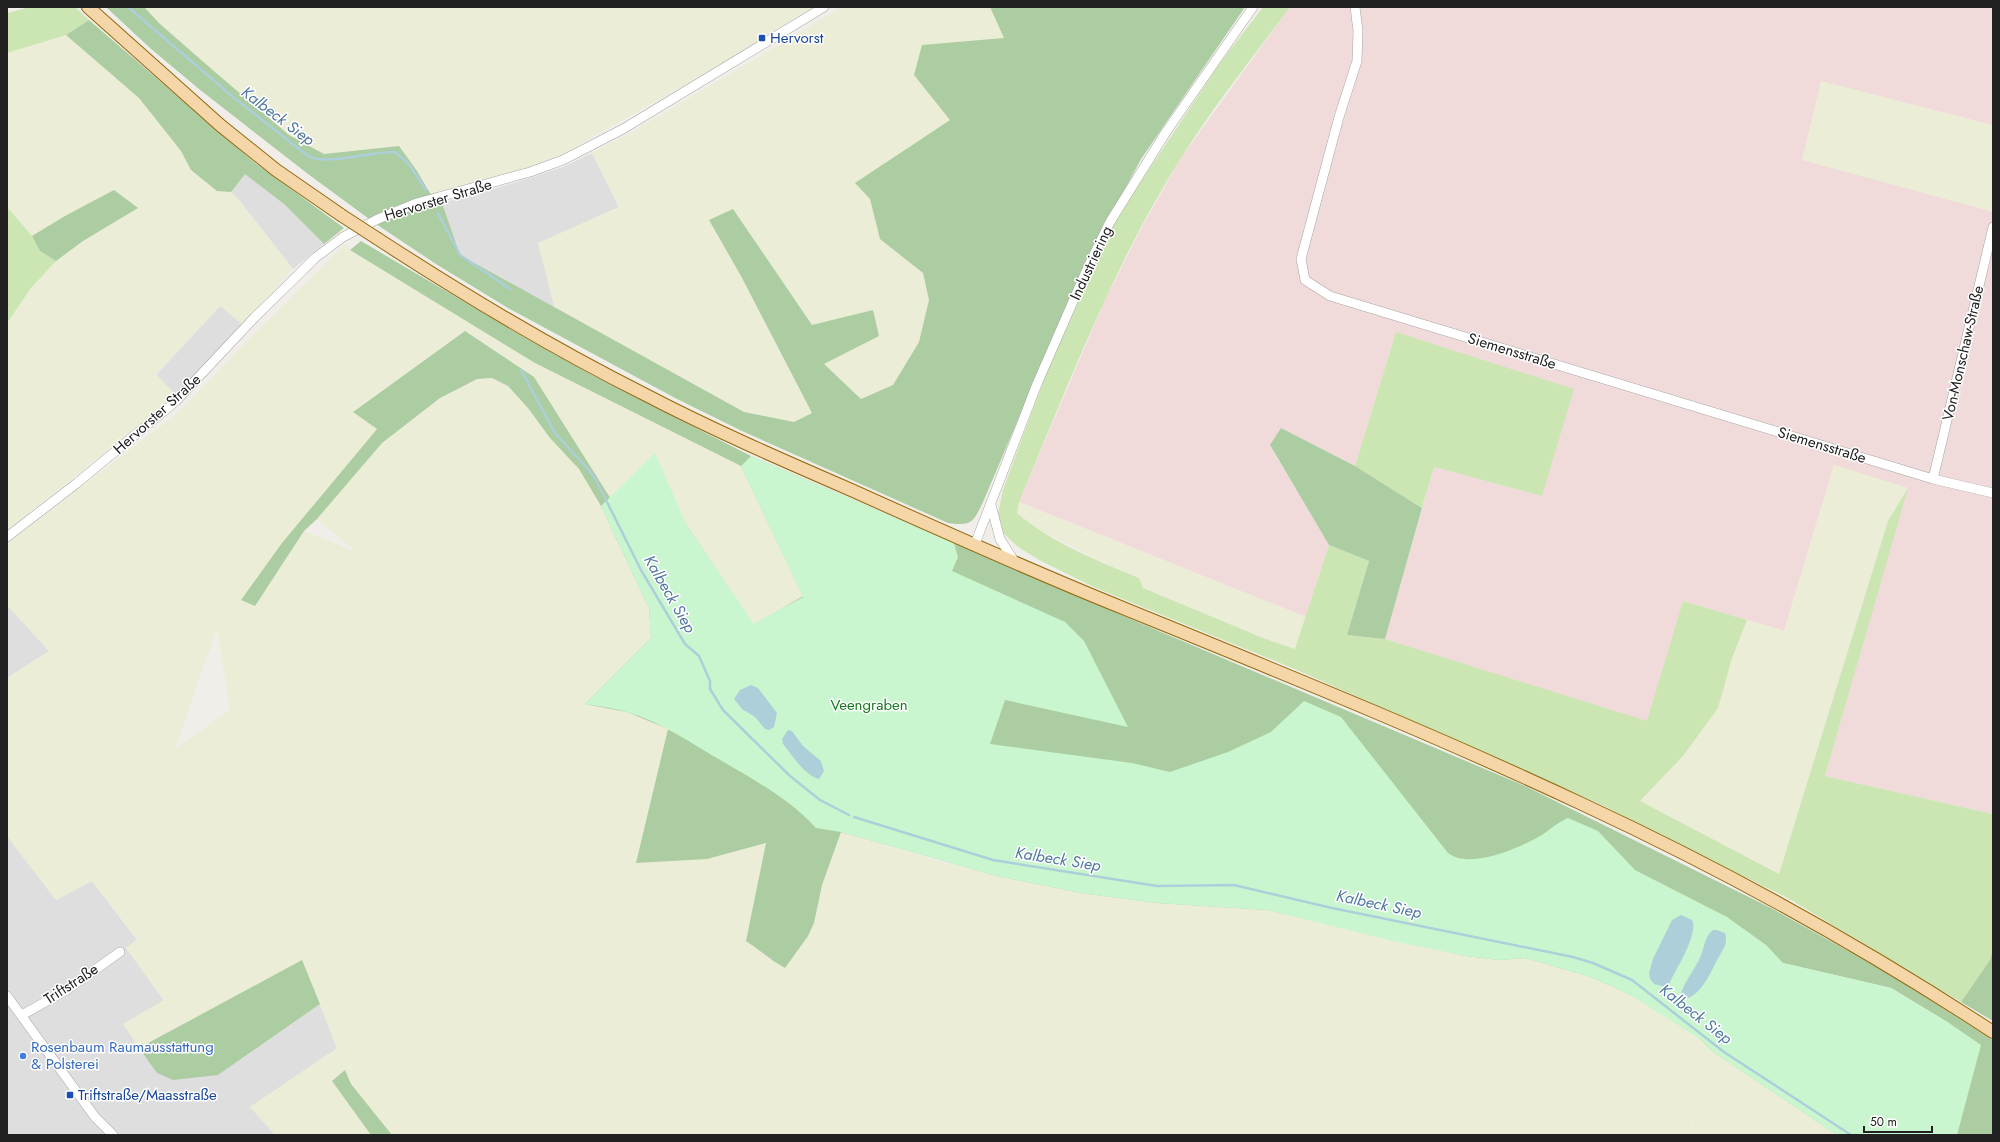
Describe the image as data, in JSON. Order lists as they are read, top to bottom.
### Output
{
  "streets": {
    "street": [
      "Hervorster Straße",
      "Industriering",
      "Siemensstraße",
      "Von-Monschaw-Straße",
      "Triftstraße"
    ]
  },
  "crossings": [
    ["Siemensstraße", "Von-Monschaw-Straße"]
  ],
  "water": ["Kalbeck Siep"],
  "parks": ["Veengraben"],
  "places": {
    "transit": ["Hervorst", "Triftstraße/Maasstraße"],
    "other": ["Rosenbaum Raumausstattung & Polsterei"]
  },
  "scale_bar": "50 m"
}
